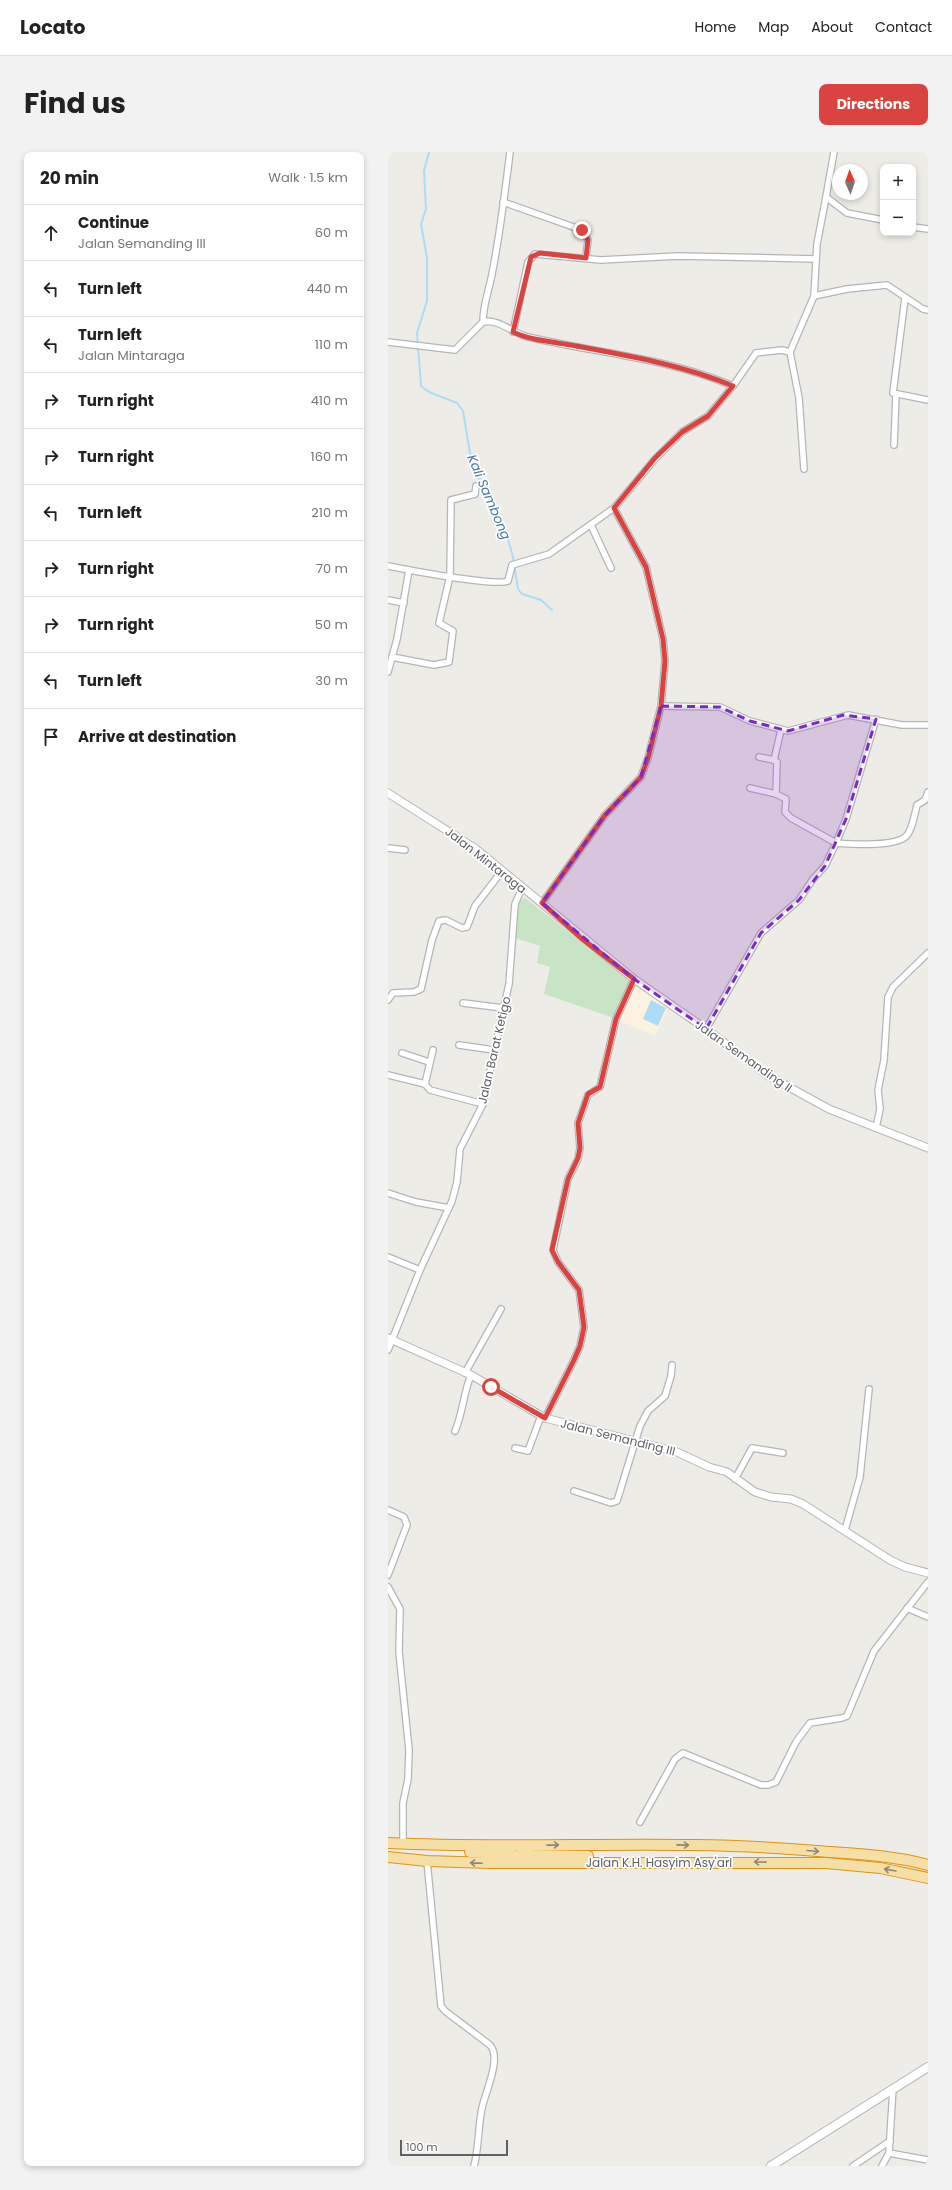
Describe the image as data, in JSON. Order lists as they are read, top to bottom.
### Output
{
  "streets": {
    "highway": ["Jalan K.H. Hasyim Asy'ari"],
    "street": [
      "Jalan Mintaraga",
      "Jalan Barat Ketigo",
      "Jalan Semanding II",
      "Jalan Semanding III"
    ]
  },
  "crossings": [
    ["Jalan Mintaraga", "Jalan Barat Ketigo"],
    ["Jalan Mintaraga", "Jalan Semanding II"],
    ["Jalan Barat Ketigo", "Jalan Semanding III"]
  ],
  "water": ["Kali Sambong"],
  "scale_bar": "100 m",
  "north": "top",
  "page": {
    "header": "Locato",
    "nav": [
      "Home",
      "Map",
      "About",
      "Contact"
    ],
    "title": "Find us",
    "buttons": "Directions",
    "heading": ["20 min", "Walk · 1.5 km"],
    "map_buttons": ["+", "−"],
    "list": [
      ["Continue", "Jalan Semanding III", "60 m"],
      ["Turn left", "440 m"],
      ["Turn left", "Jalan Mintaraga", "110 m"],
      ["Turn right", "410 m"],
      ["Turn right", "160 m"],
      ["Turn left", "210 m"],
      ["Turn right", "70 m"],
      ["Turn right", "50 m"],
      ["Turn left", "30 m"],
      "Arrive at destination"
    ],
    "scale": "100 m"
  }
}
